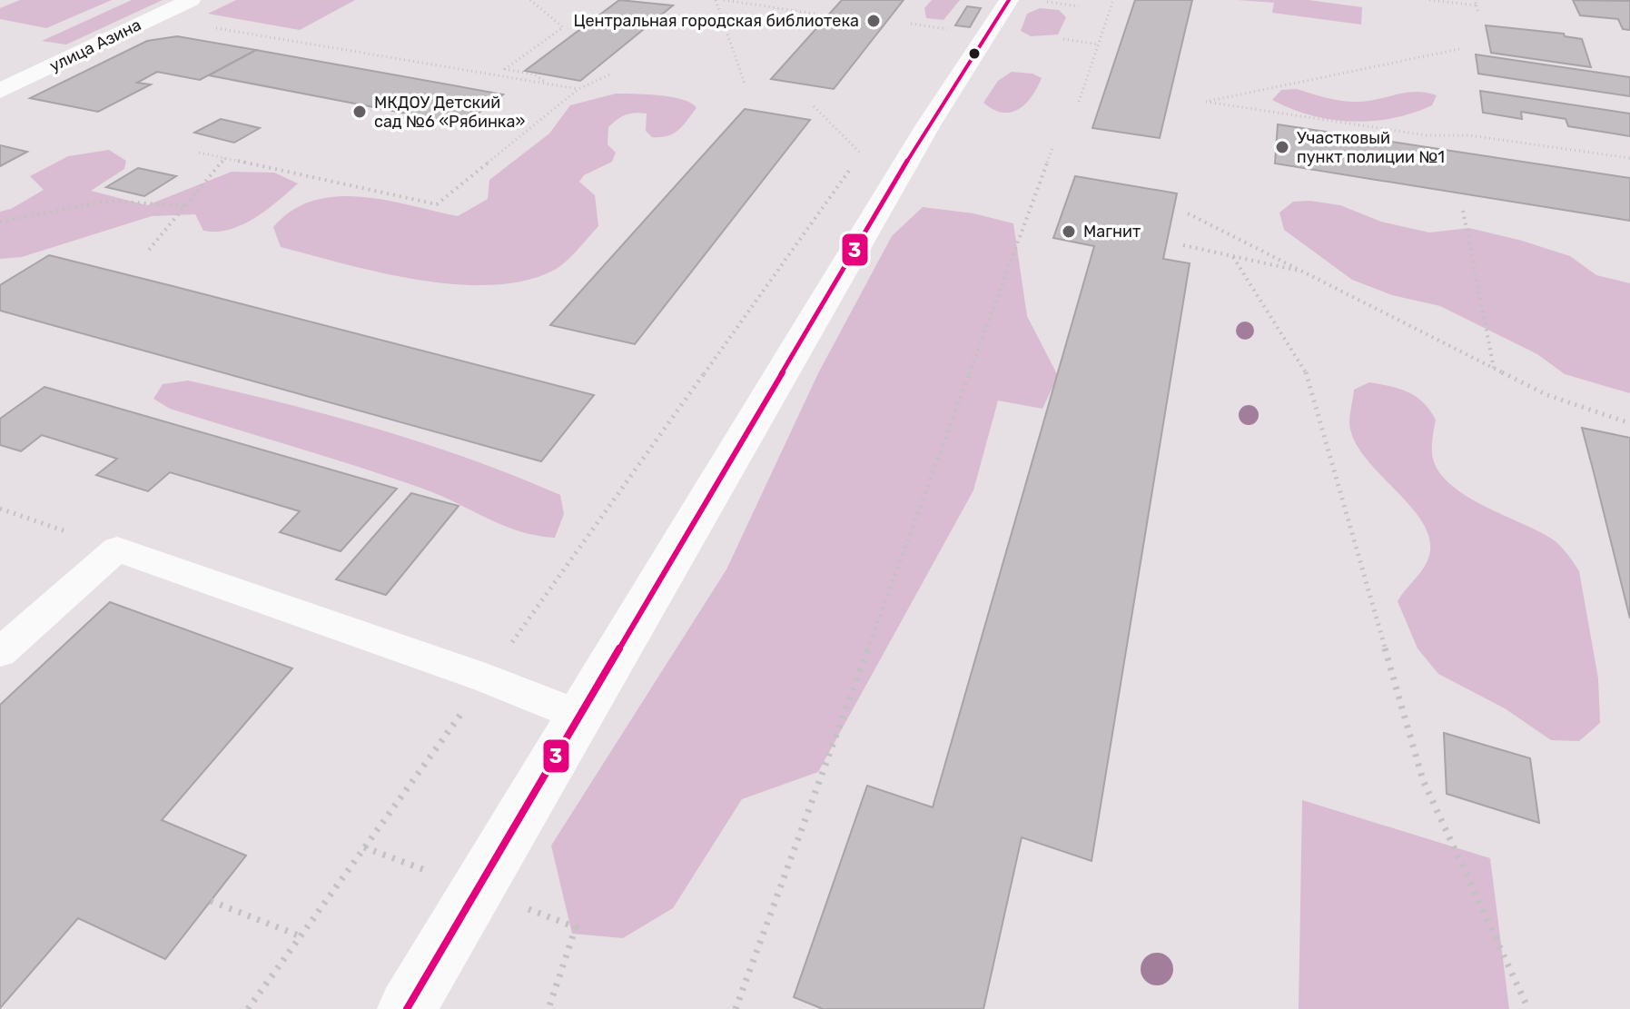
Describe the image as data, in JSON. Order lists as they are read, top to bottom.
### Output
{
  "streets": {
    "street": ["улица Азина"]
  },
  "places": [
    "Центральная городская библиотека",
    "МКДОУ Детский сад №6 «Рябинка»",
    "Участковый пункт полиции №1",
    "Магнит"
  ],
  "lines": ["transit line 3"]
}
